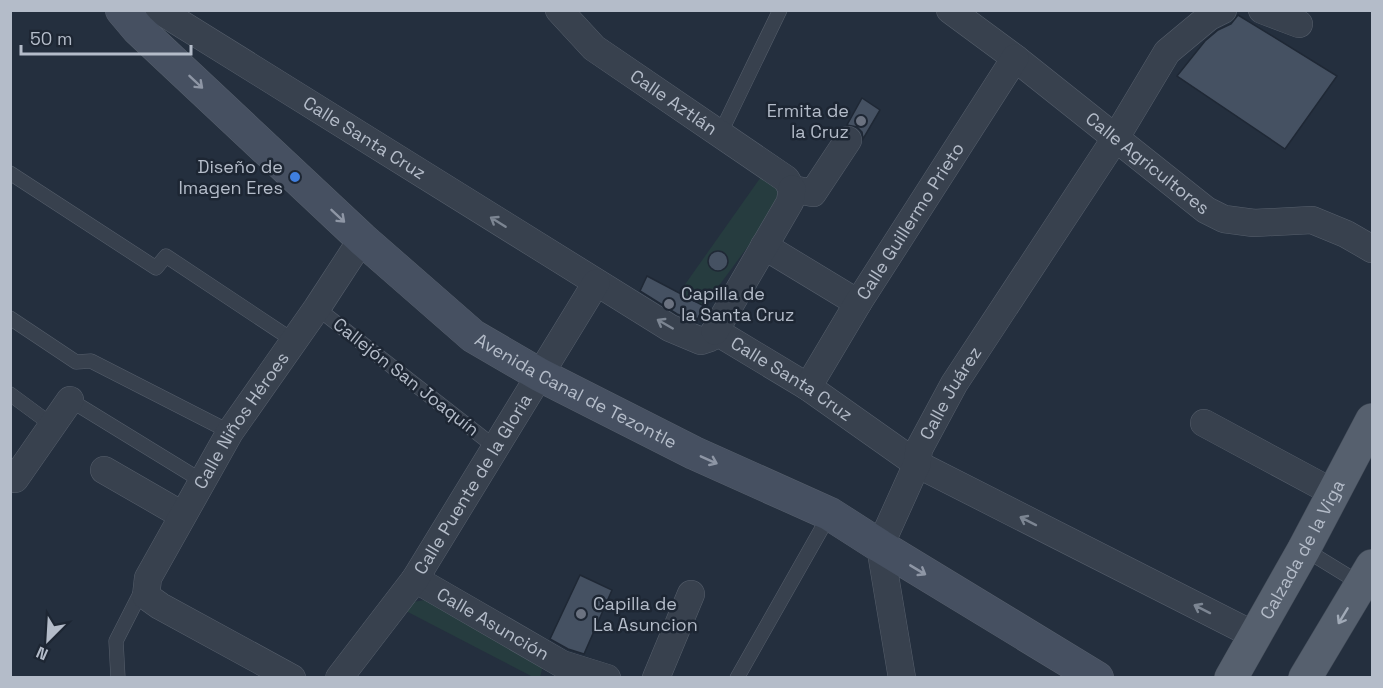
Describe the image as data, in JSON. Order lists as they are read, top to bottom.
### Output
{
  "streets": {
    "main road": ["Calzada de la Viga"],
    "street": [
      "Calle Aztlán",
      "Calle Santa Cruz",
      "Calle Agricultores",
      "Calle Guillermo Prieto",
      "Avenida Canal de Tezontle",
      "Calle Juárez",
      "Calle Niños Héroes",
      "Calle Puente de la Gloria",
      "Calle Asunción"
    ],
    "lane": ["Callejón San Joaquín"]
  },
  "crossings": [
    ["Calle Santa Cruz", "Calle Guillermo Prieto"],
    ["Calle Santa Cruz", "Avenida Canal de Tezontle"],
    ["Calle Santa Cruz", "Calle Juárez"],
    ["Calle Santa Cruz", "Calle Puente de la Gloria"],
    ["Calle Santa Cruz", "Calzada de la Viga"],
    ["Calle Agricultores", "Calle Guillermo Prieto"],
    ["Calle Agricultores", "Calle Juárez"],
    ["Callejón San Joaquín", "Calle Niños Héroes"],
    ["Callejón San Joaquín", "Calle Puente de la Gloria"],
    ["Avenida Canal de Tezontle", "Calle Juárez"],
    ["Avenida Canal de Tezontle", "Calle Niños Héroes"],
    ["Avenida Canal de Tezontle", "Calle Puente de la Gloria"],
    ["Calle Puente de la Gloria", "Calle Asunción"]
  ],
  "one_way": ["Calle Santa Cruz", "Avenida Canal de Tezontle"],
  "places": [
    "Ermita de la Cruz",
    "Diseño de Imagen Eres",
    "Capilla de la Santa Cruz",
    "Capilla de La Asuncion"
  ],
  "scale_bar": "50 m",
  "north": "bottom left"
}
